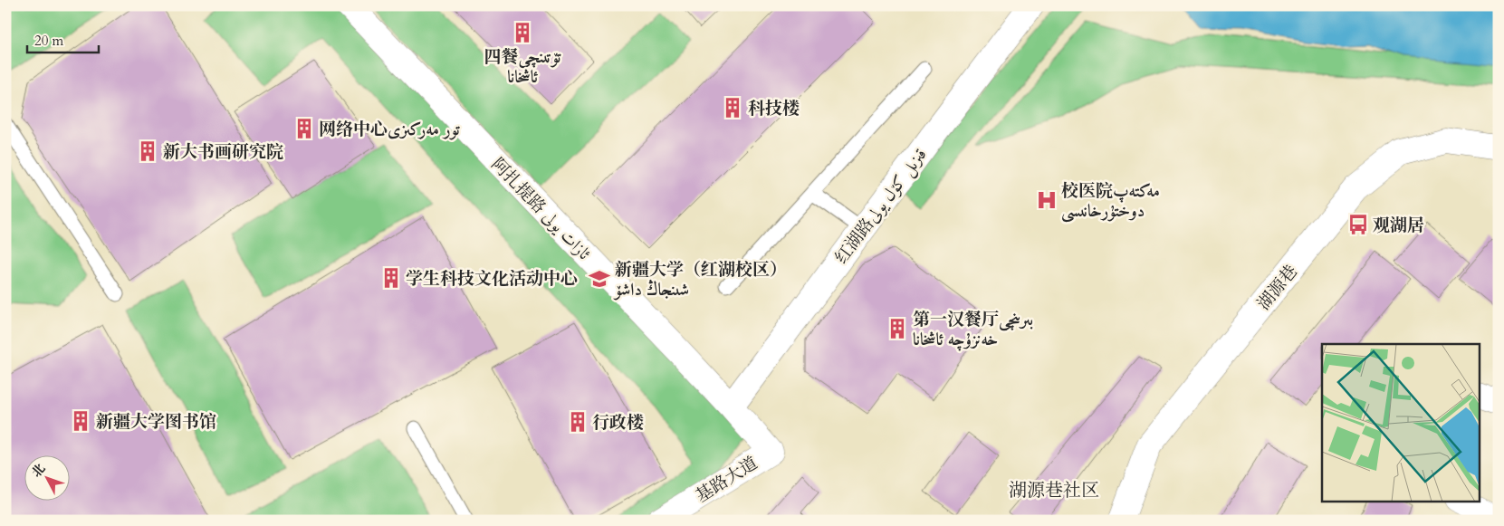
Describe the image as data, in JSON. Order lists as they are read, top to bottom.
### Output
{
  "streets": {
    "street": [
      "红湖路قىزىل كۆل يولى",
      "阿扎提路 ئازات يولى",
      "湖源巷",
      "基路大道"
    ]
  },
  "crossings": [
    ["红湖路قىزىل كۆل يولى", "阿扎提路 ئازات يولى"],
    ["阿扎提路 ئازات يولى", "基路大道"]
  ],
  "districts": ["湖源巷社区"],
  "places": {
    "building": [
      "四餐تۆتىنچى ئاشخانا",
      "科技楼",
      "网络中心تور مەركىزى",
      "新大书画研究院",
      "学生科技文化活动中心",
      "第一汉餐厅بىرىنچى خەنزۇچە ئاشخانا",
      "新疆大学图书馆",
      "行政楼"
    ],
    "hospital": ["校医院مەكتەپ دوختۇرخانىسى"],
    "bus stop": ["观湖居"],
    "school or university": ["新疆大学（红湖校区） شىنجاڭ داشۆ"]
  },
  "scale_bar": "20 m",
  "north": "top left"
}
